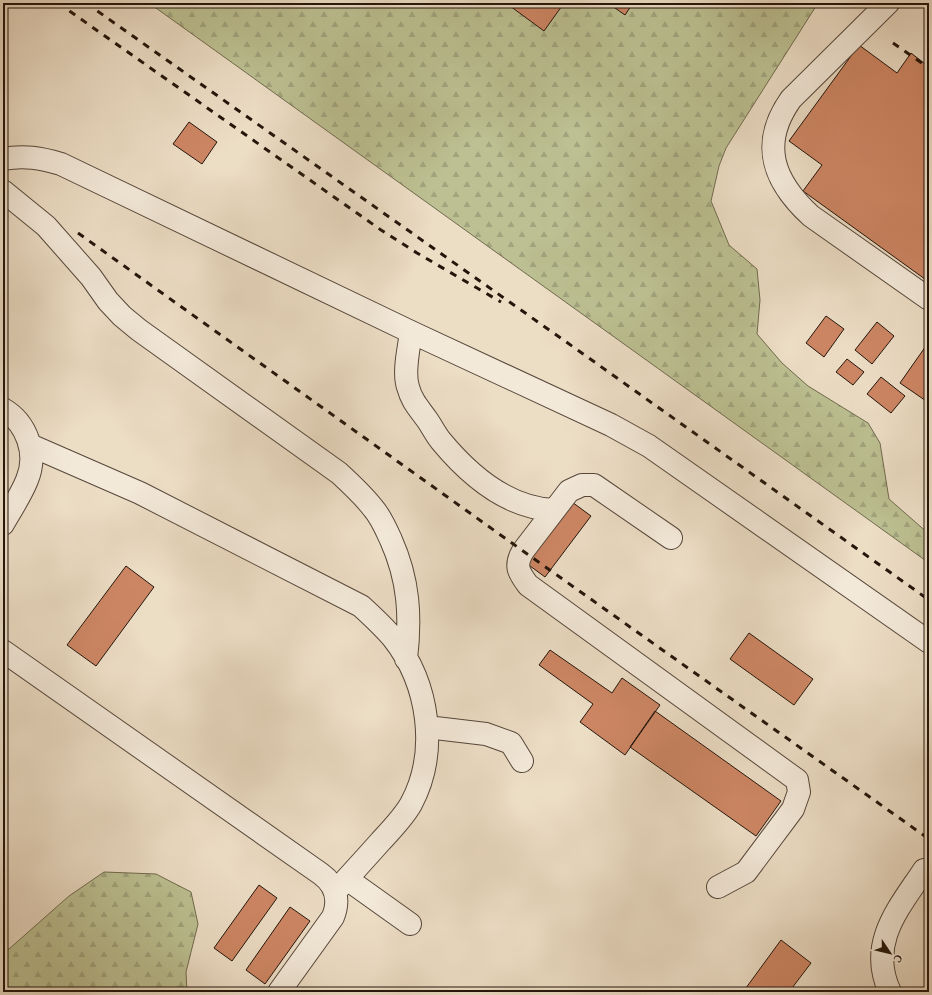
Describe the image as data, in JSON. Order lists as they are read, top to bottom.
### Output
{
  "north": "bottom right"
}
